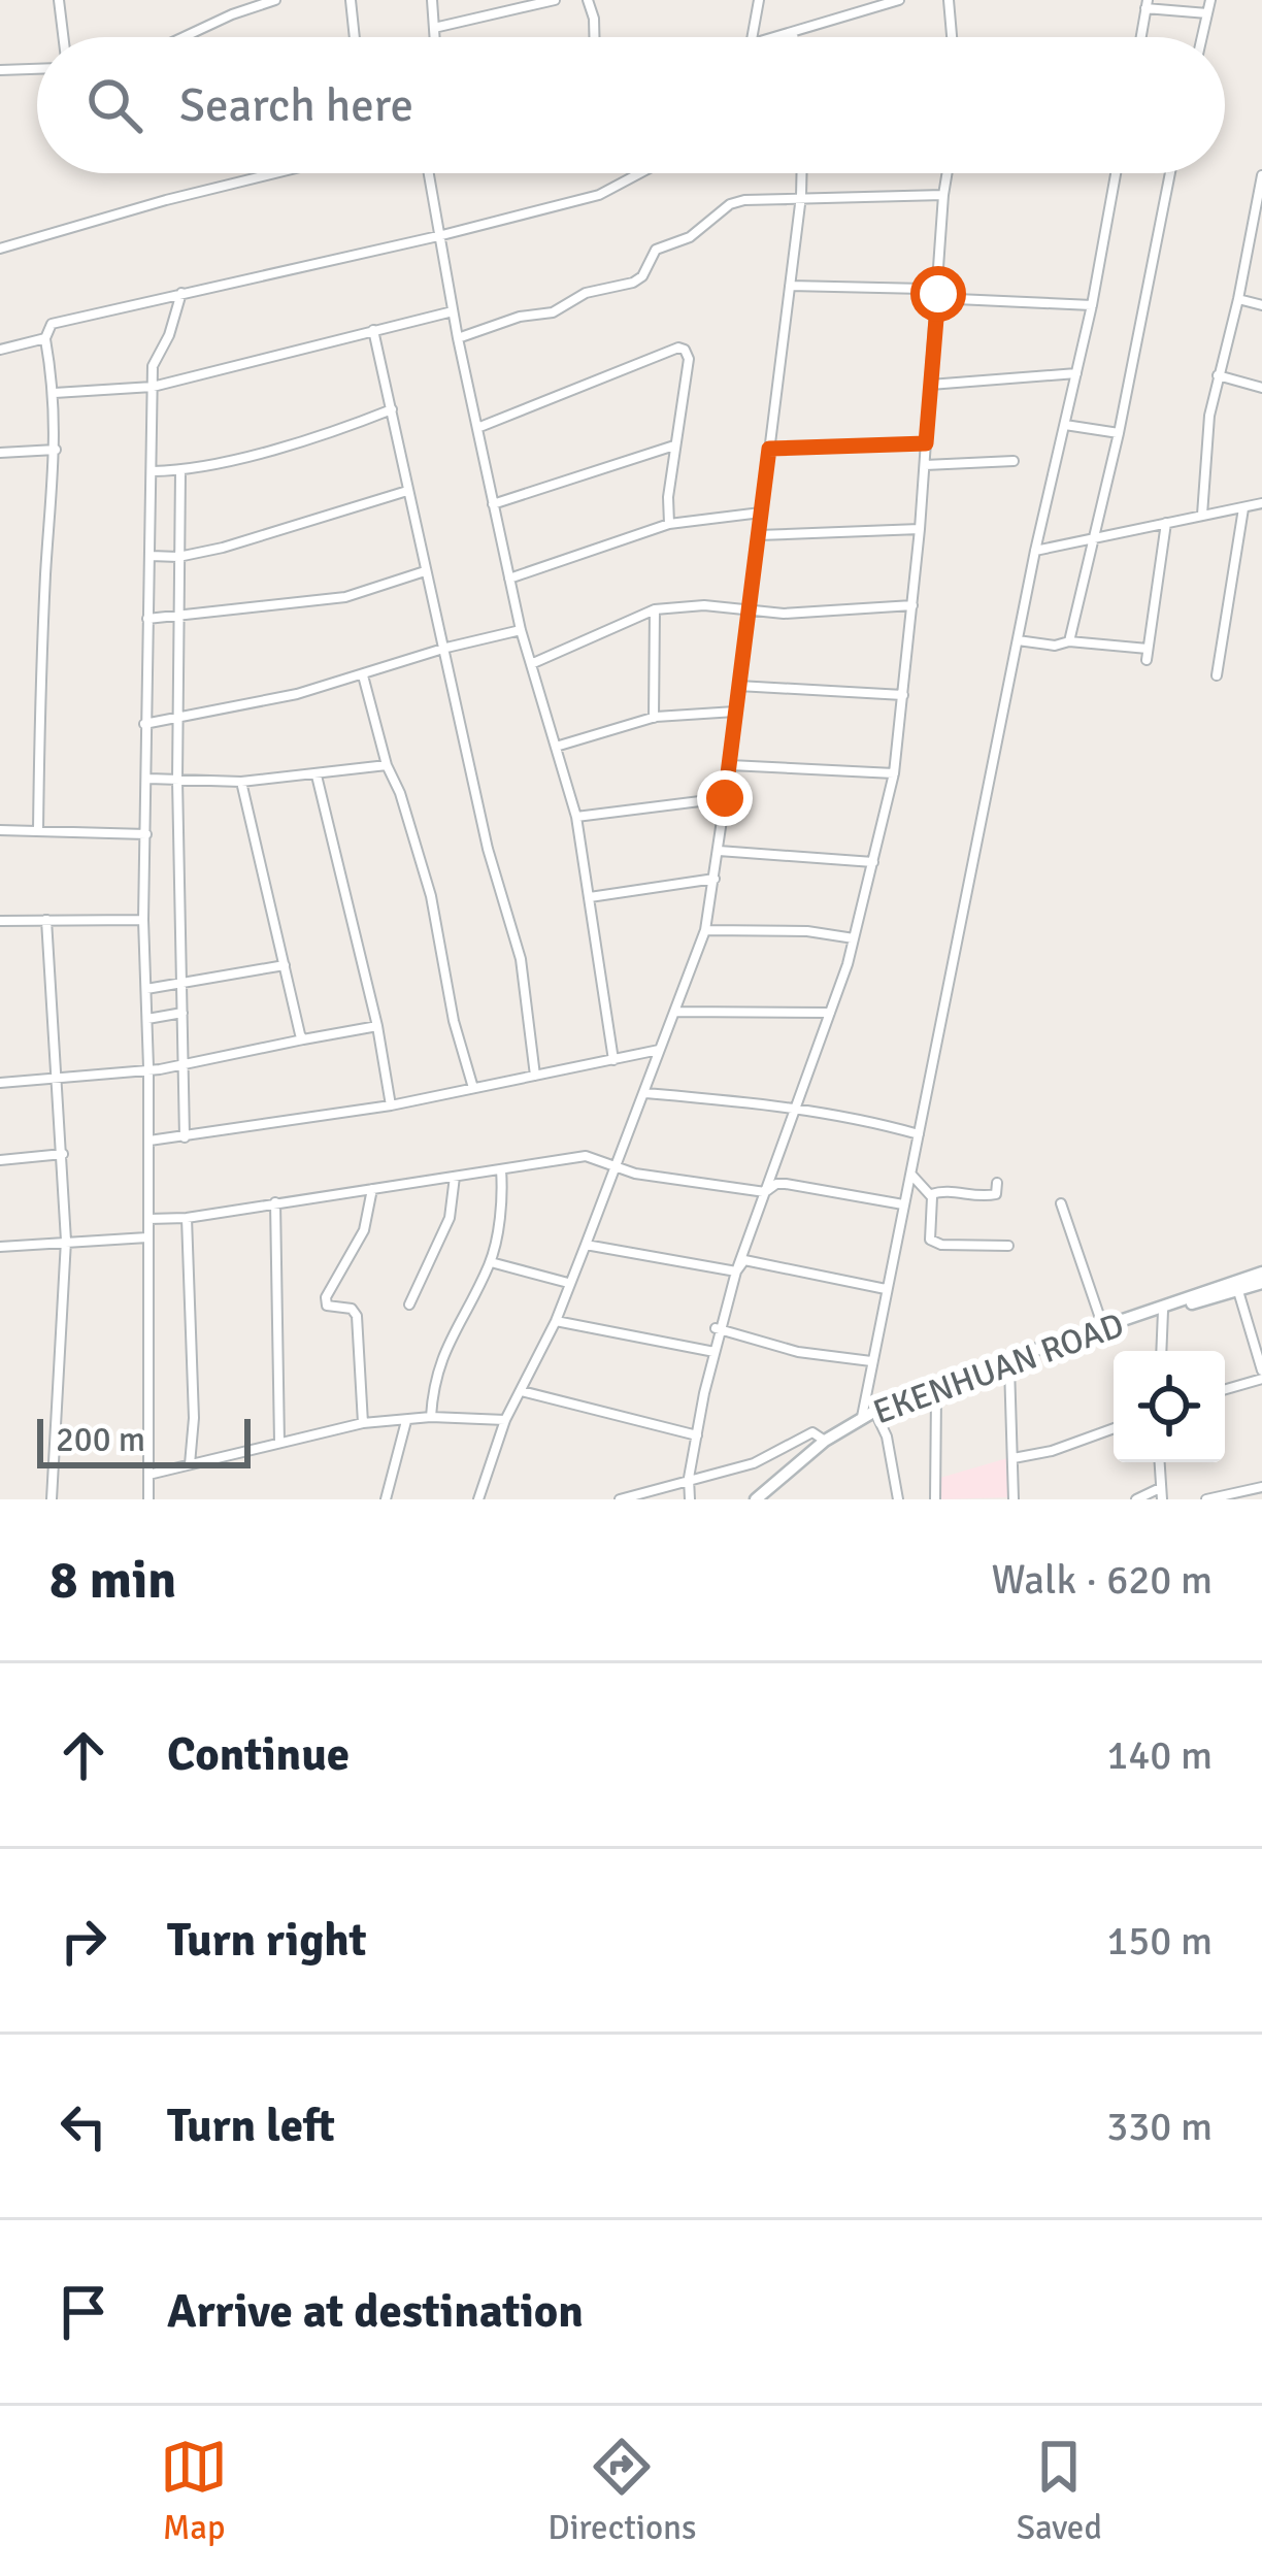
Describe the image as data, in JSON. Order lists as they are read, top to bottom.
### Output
{
  "streets": {
    "main road": ["EKENHUAN ROAD"]
  },
  "scale_bar": "200 m",
  "page": {
    "search": "Search here",
    "scale": "200 m",
    "heading": ["8 min", "Walk · 620 m"],
    "list": [
      ["Continue", "140 m"],
      ["Turn right", "150 m"],
      ["Turn left", "330 m"],
      "Arrive at destination"
    ],
    "nav": ["Map", "Directions", "Saved"]
  }
}
